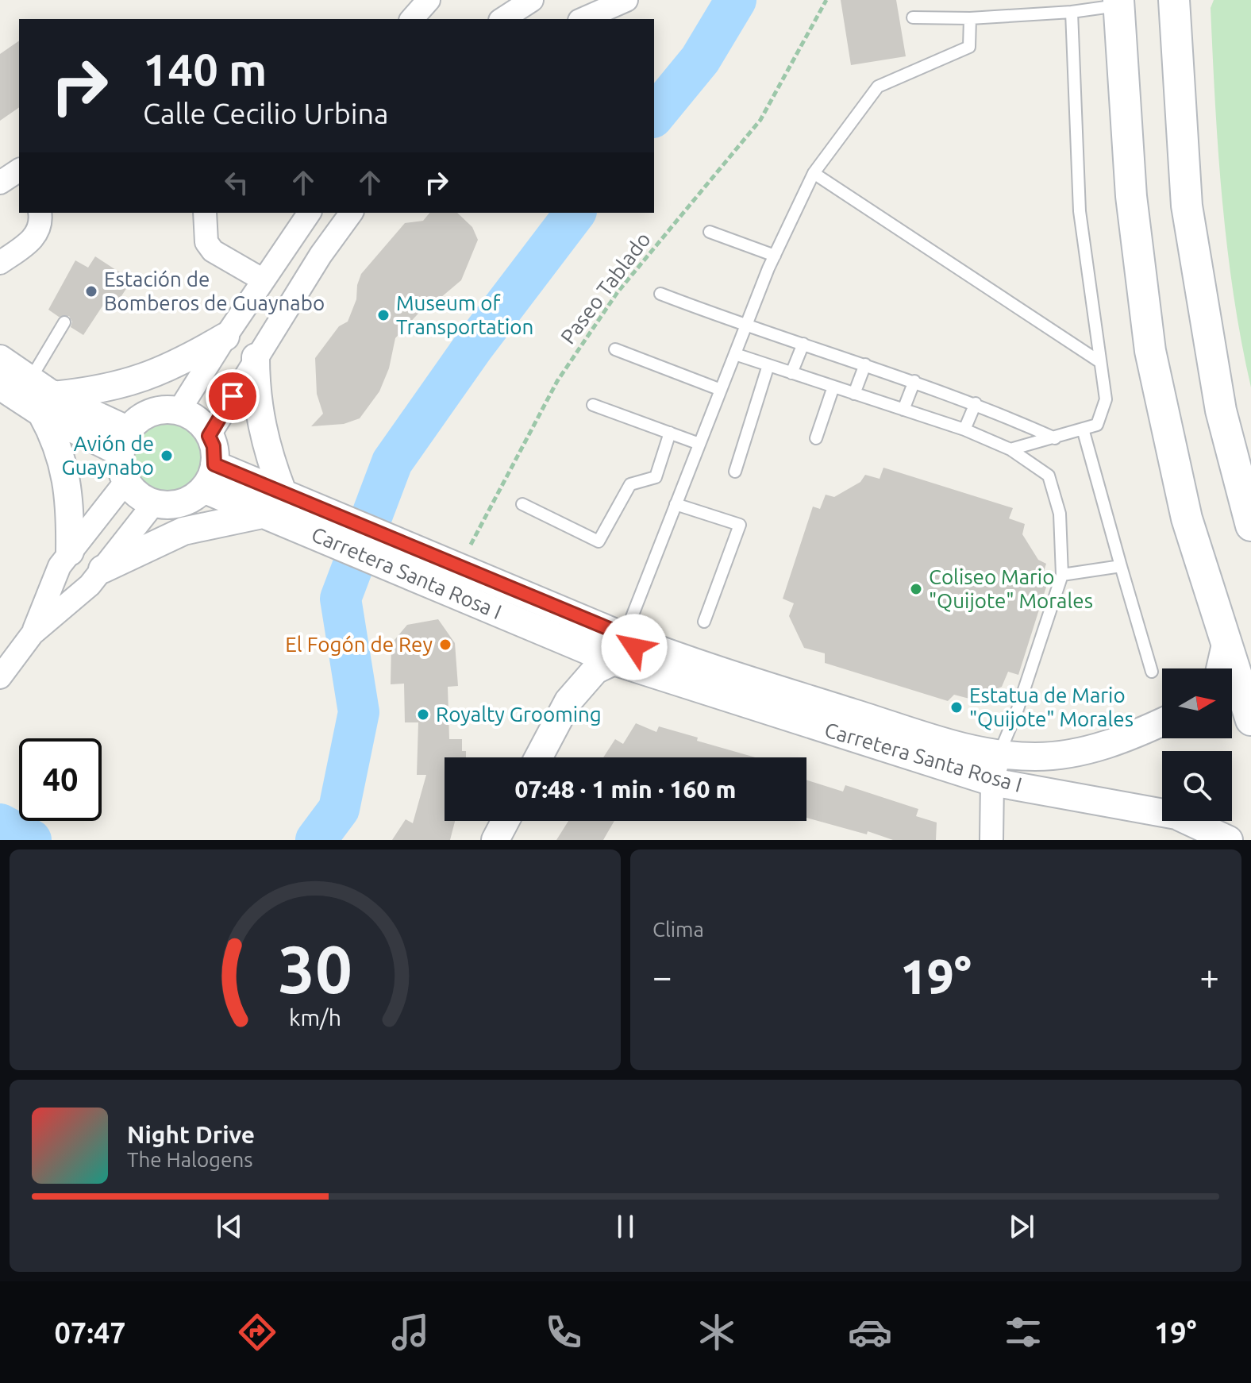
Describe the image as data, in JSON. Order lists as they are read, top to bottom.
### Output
{
  "streets": {
    "street": ["Carretera Santa Rosa I"],
    "path": ["Paseo Tablado"]
  },
  "places": [
    "Estación de Bomberos de Guaynabo",
    "Museum of Transportation",
    "Avión de Guaynabo",
    "Coliseo Mario \"Quijote\" Morales",
    "El Fogón de Rey",
    "Estatua de Mario \"Quijote\" Morales",
    "Royalty Grooming"
  ],
  "north": "right",
  "page": {
    "turn": ["140 m", "Calle Cecilio Urbina"],
    "limit": "40",
    "trip": "07:48 · 1 min · 160 m",
    "tile": "Clima",
    "heat": ["−", "19°", "+"],
    "song": ["Night Drive", "The Halogens"],
    "tabs": ["07:47", "19°"],
    "gauge": ["30", "km/h"]
  }
}
